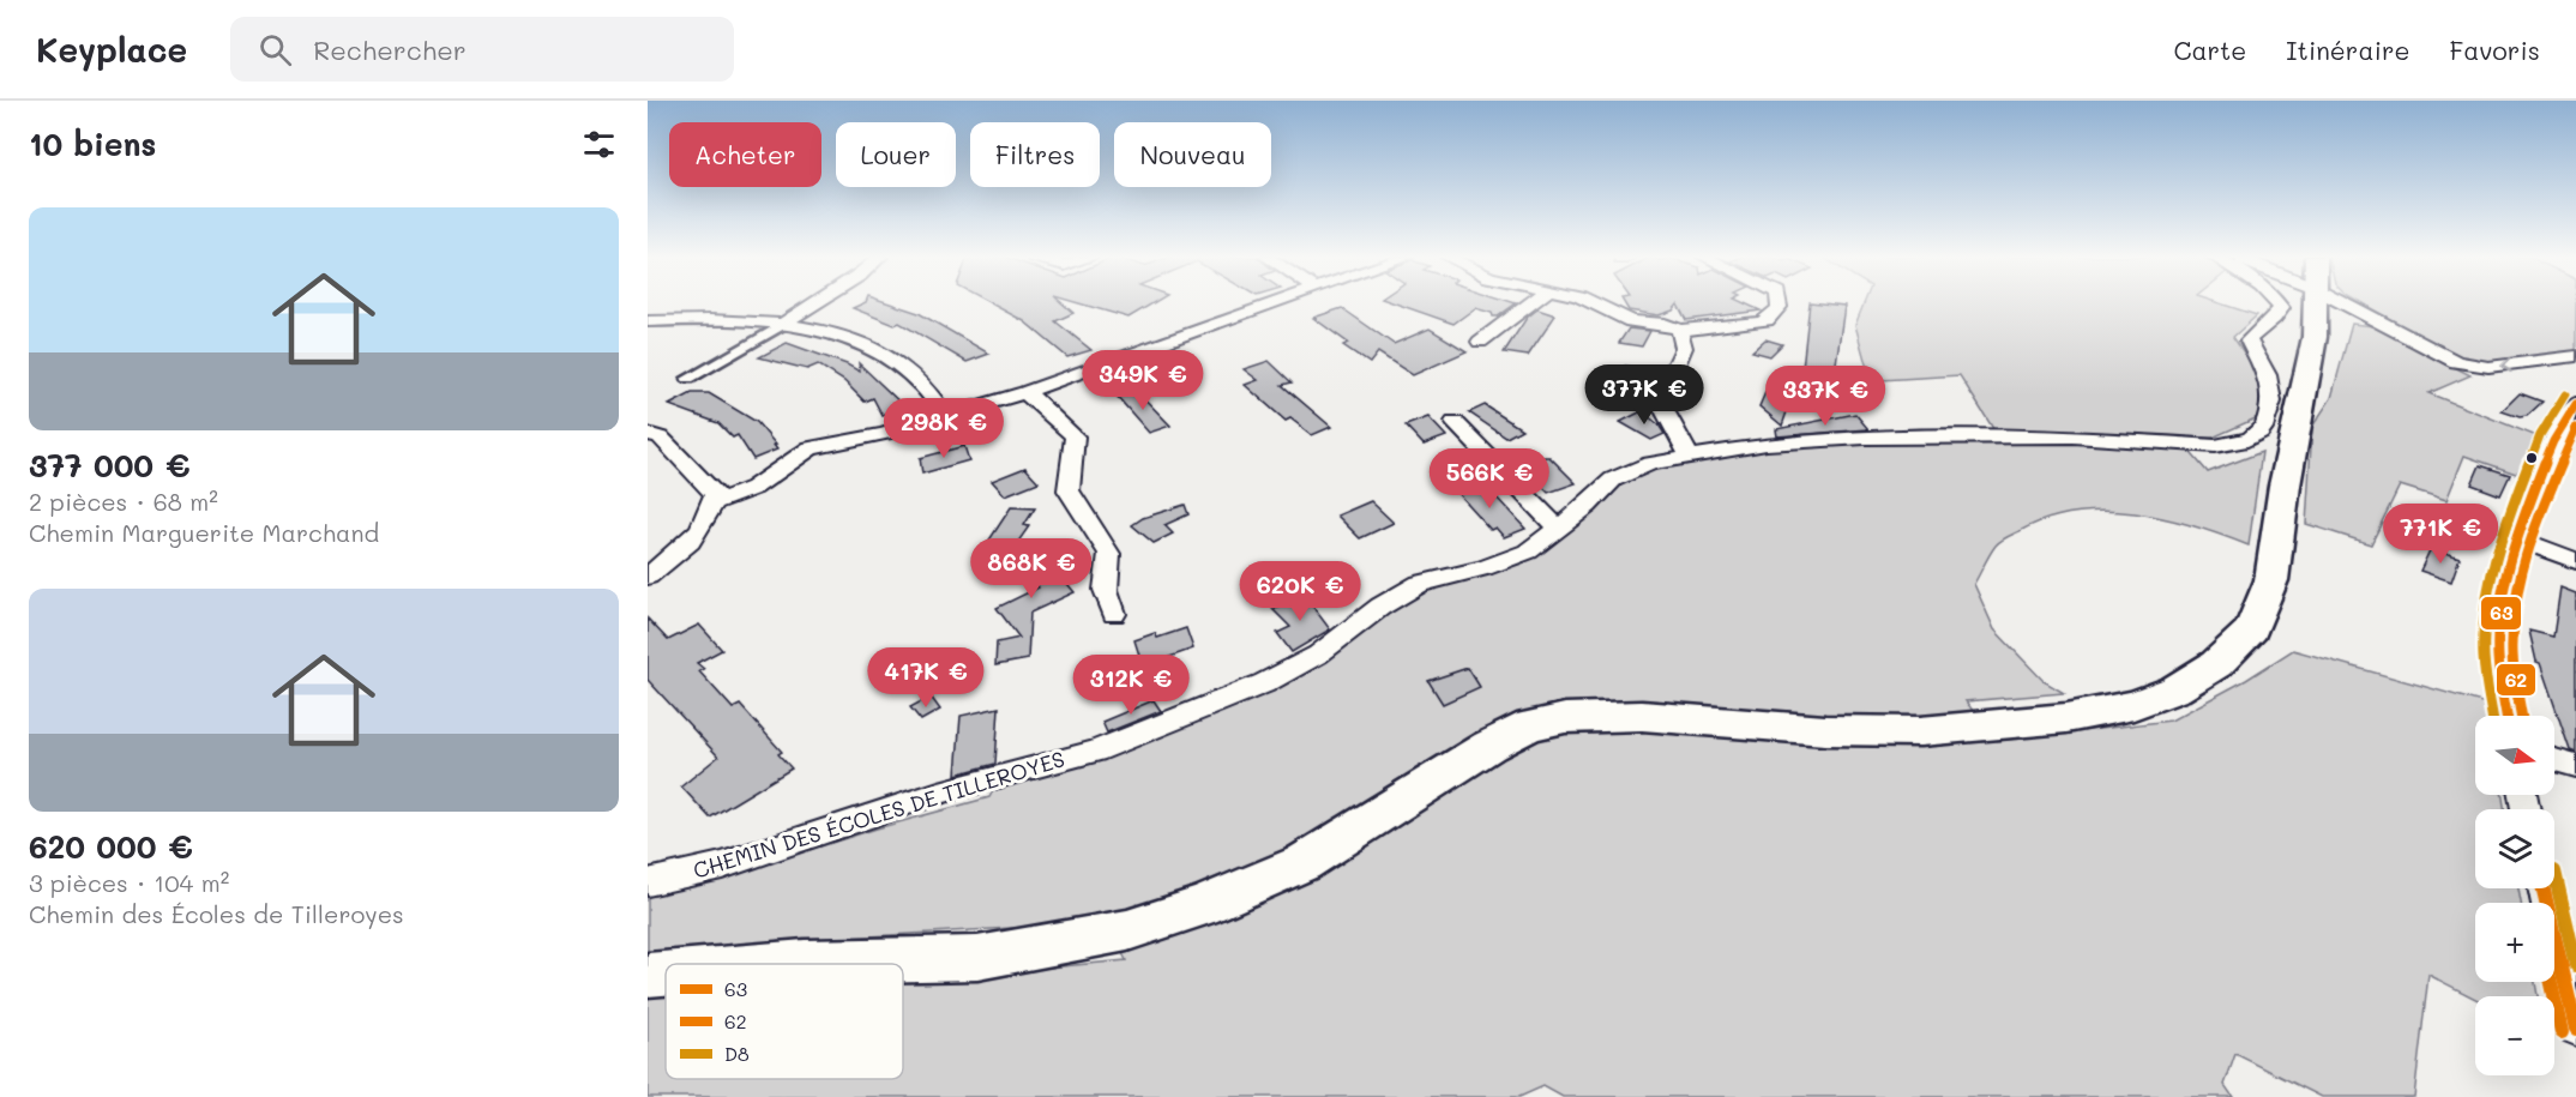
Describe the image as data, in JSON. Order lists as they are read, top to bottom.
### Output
{
  "streets": {
    "street": ["CHEMIN DES ÉCOLES DE TILLEROYES"]
  },
  "lines": ["transit line D8", "transit line 63", "transit line 62"],
  "legend": ["63", "62", "D8"],
  "north": "right",
  "page": {
    "header": "Keyplace",
    "search": "Rechercher",
    "nav": ["Carte", "Itinéraire", "Favoris"],
    "heading": "10 biens",
    "chip": [
      "Acheter",
      "Louer",
      "Filtres",
      "Nouveau"
    ],
    "list": [
      {
        "name": "377 000 €",
        "note": "2 pièces · 68 m² · Chemin Marguerite Marchand"
      },
      {
        "name": "620 000 €",
        "note": "3 pièces · 104 m² · Chemin des Écoles de Tilleroyes"
      }
    ],
    "price": [
      "349K €",
      "377K €",
      "337K €",
      "298K €",
      "566K €",
      "771K €",
      "868K €",
      "620K €",
      "417K €",
      "312K €"
    ],
    "map_buttons": ["+", "−"]
  }
}
